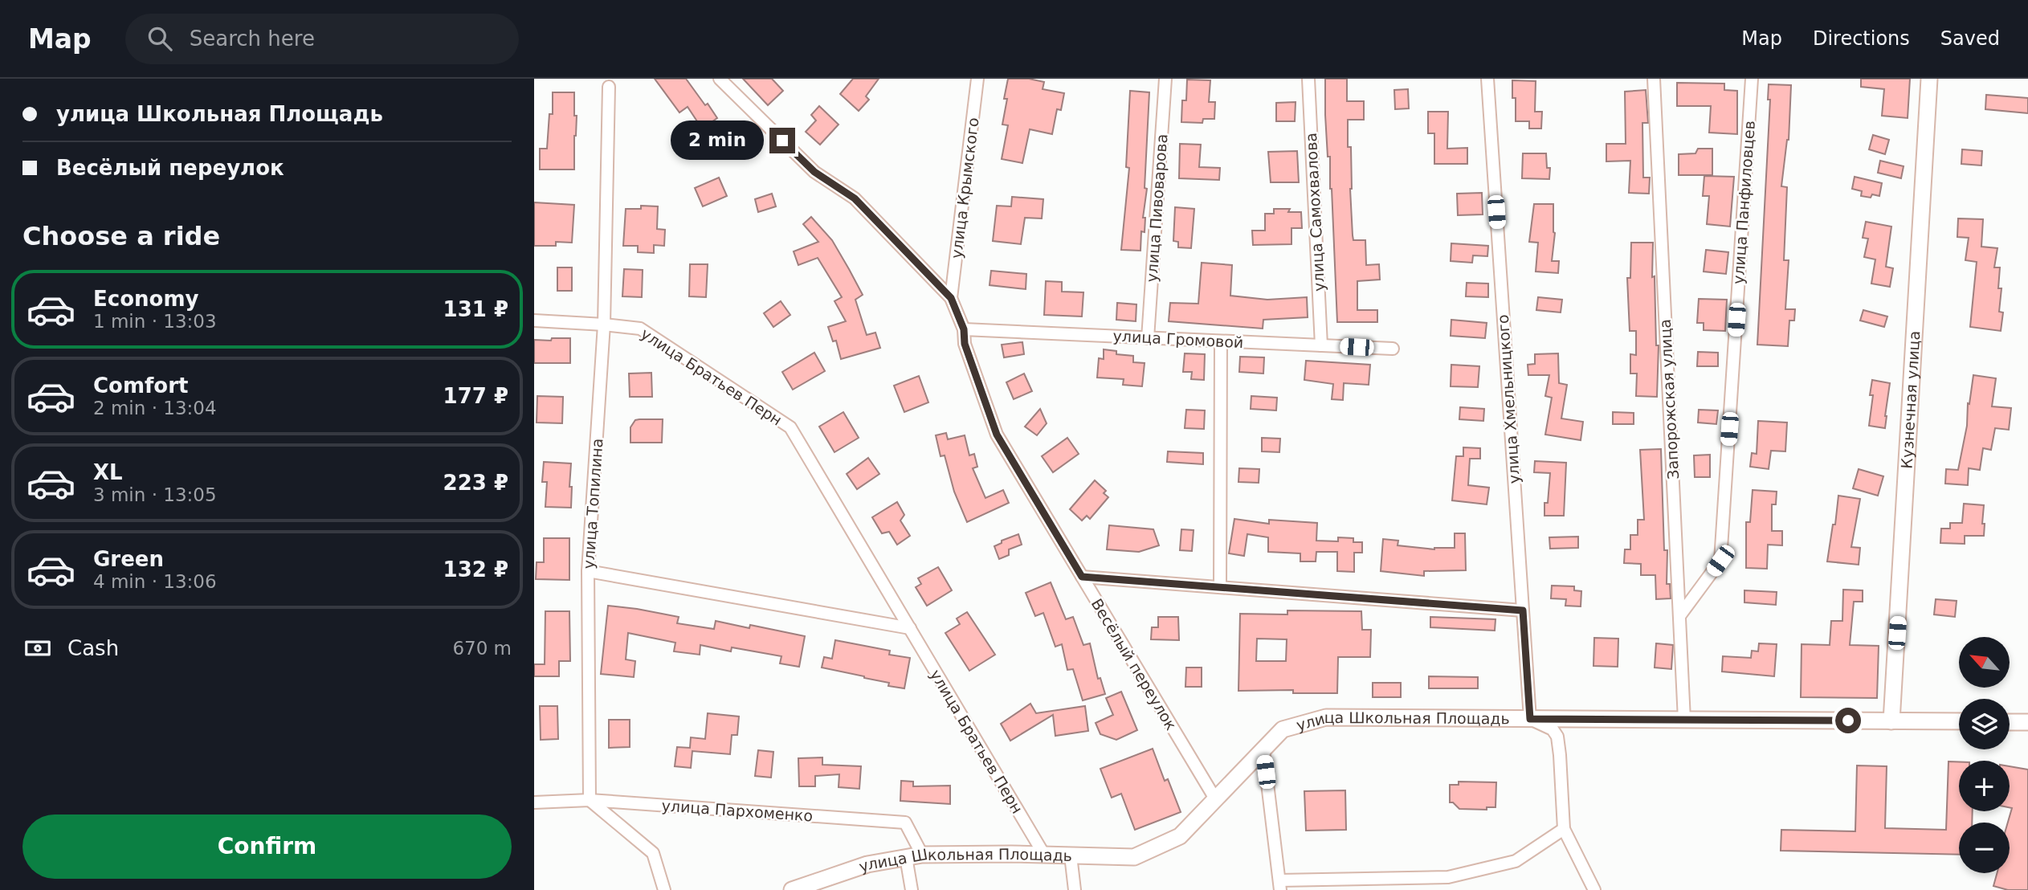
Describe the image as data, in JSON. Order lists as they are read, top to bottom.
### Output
{
  "streets": {
    "main road": ["Кузнечная улица", "улица Школьная Площадь"],
    "street": [
      "улица Крымского",
      "улица Панфиловцев",
      "улица Пивоварова",
      "улица Самохвалова",
      "улица Громовой",
      "улица Братьев Перн",
      "улица Хмельницкого",
      "Запорожская улица",
      "улица Топилина",
      "Весёлый переулок",
      "улица Пархоменко"
    ]
  },
  "crossings": [
    ["улица Крымского", "Весёлый переулок"],
    ["улица Панфиловцев", "Запорожская улица"],
    ["улица Пивоварова", "улица Громовой"],
    ["улица Самохвалова", "улица Громовой"],
    ["улица Громовой", "Весёлый переулок"],
    ["улица Братьев Перн", "улица Топилина"],
    ["улица Братьев Перн", "улица Школьная Площадь"],
    ["улица Хмельницкого", "улица Школьная Площадь"],
    ["Запорожская улица", "улица Школьная Площадь"],
    ["Кузнечная улица", "улица Школьная Площадь"],
    ["улица Топилина", "улица Пархоменко"],
    ["Весёлый переулок", "улица Школьная Площадь"],
    ["улица Школьная Площадь", "улица Пархоменко"]
  ],
  "north": "top left",
  "page": {
    "header": "Map",
    "search": "Search here",
    "nav": ["Map", "Directions", "Saved"],
    "banner": ["улица Школьная Площадь", "Весёлый переулок"],
    "bubble": "2 min",
    "heading": "Choose a ride",
    "list": [
      {
        "name": "Economy",
        "note": "1 min · 13:03",
        "value": "131 ₽"
      },
      {
        "name": "Comfort",
        "note": "2 min · 13:04",
        "value": "177 ₽"
      },
      {
        "name": "XL",
        "note": "3 min · 13:05",
        "value": "223 ₽"
      },
      {
        "name": "Green",
        "note": "4 min · 13:06",
        "value": "132 ₽"
      }
    ],
    "pay": ["Cash", "670 m"],
    "map_buttons": ["+", "−"],
    "buttons": "Confirm"
  }
}
